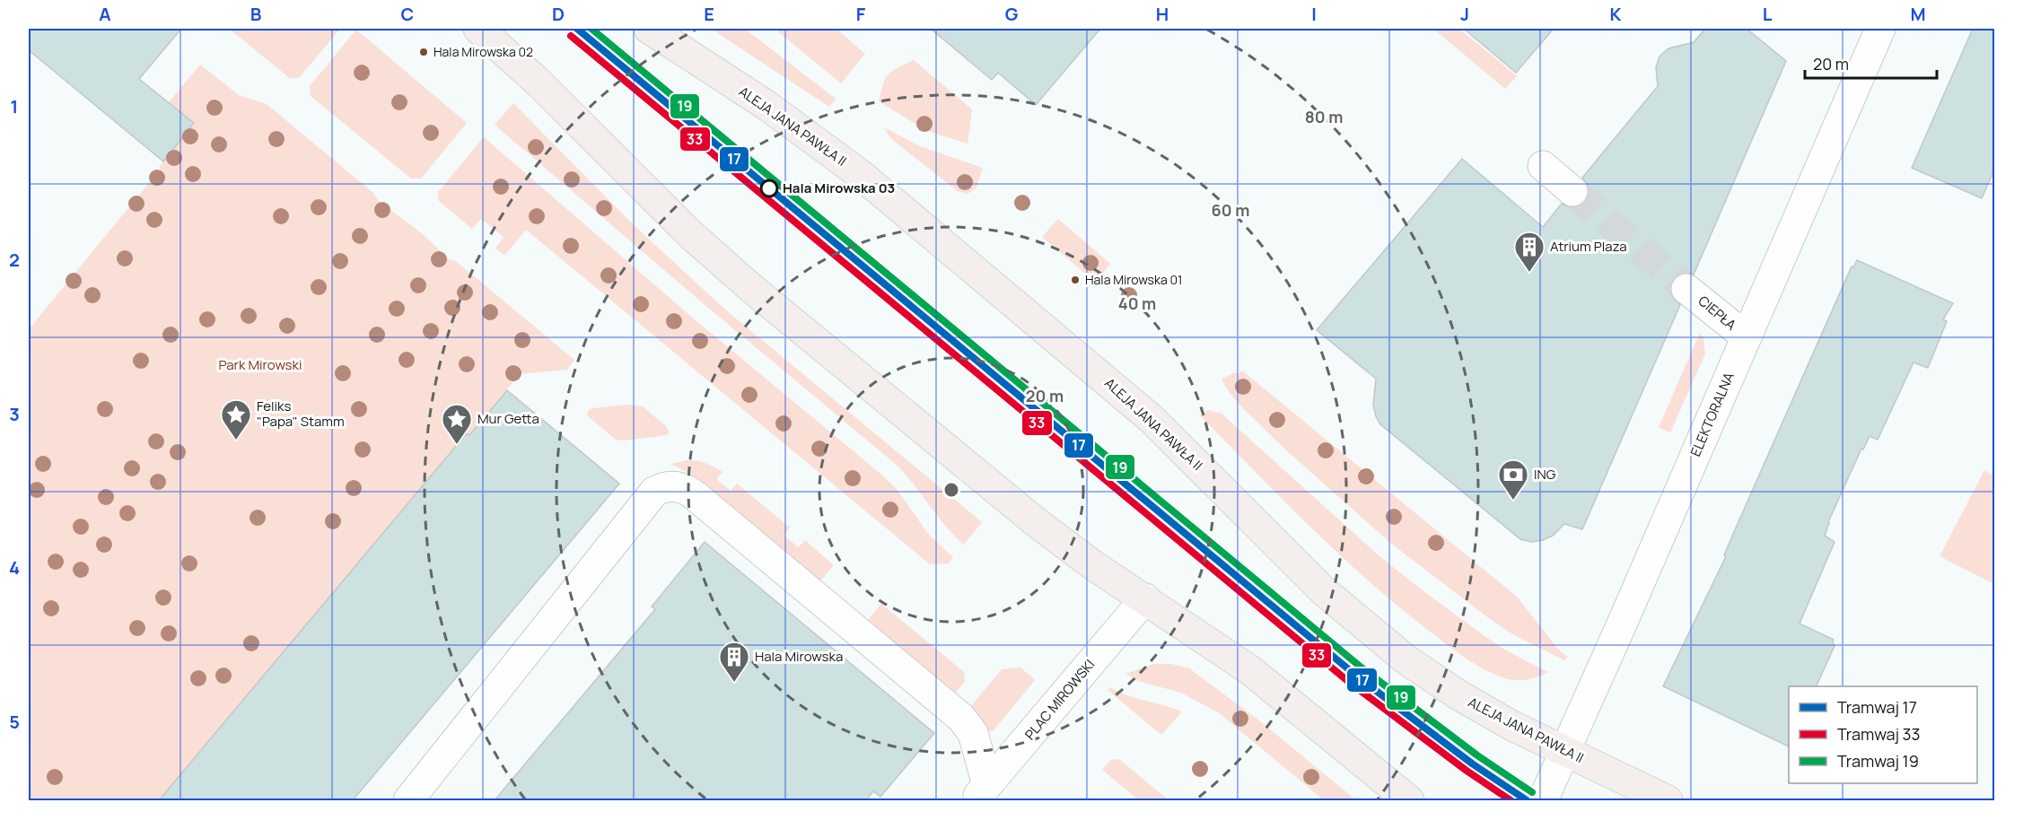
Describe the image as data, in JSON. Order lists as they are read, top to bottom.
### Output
{
  "streets": {
    "main road": ["ALEJA JANA PAWŁA II"],
    "street": ["CIEPŁA", "ELEKTORALNA", "PLAC MIROWSKI"]
  },
  "crossings": [
    ["ALEJA JANA PAWŁA II", "ELEKTORALNA"],
    ["CIEPŁA", "ELEKTORALNA"]
  ],
  "parks": ["Park Mirowski"],
  "places": {
    "other": ["Hala Mirowska 02", "Hala Mirowska 03", "Hala Mirowska 01"],
    "building": ["Atrium Plaza", "Hala Mirowska"],
    "place": ["Feliks \"Papa\" Stamm", "Mur Getta"],
    "bank": ["ING"]
  },
  "lines": ["tram line 17", "tram line 19", "tram line 33"],
  "legend": ["Tramwaj 17", "Tramwaj 33", "Tramwaj 19"],
  "scale_bar": "20 m",
  "grid": {
    "columns": [
      "A",
      "B",
      "C",
      "D",
      "E",
      "F",
      "G",
      "H",
      "I",
      "J",
      "K",
      "L",
      "M"
    ],
    "rows": [
      "1",
      "2",
      "3",
      "4",
      "5"
    ]
  },
  "rings": [
    "80 m",
    "60 m",
    "40 m",
    "20 m"
  ]
}
